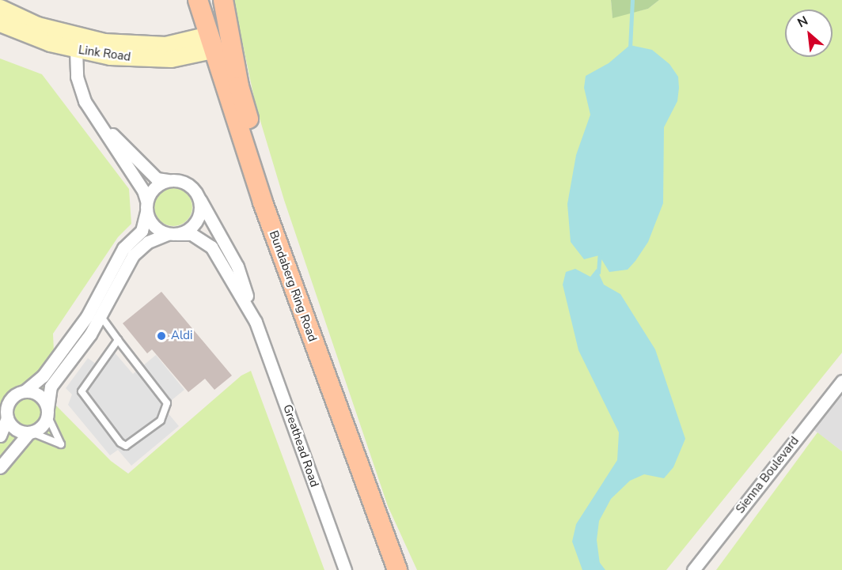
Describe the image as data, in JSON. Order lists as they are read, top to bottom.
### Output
{
  "streets": {
    "main road": ["Link Road", "Bundaberg Ring Road"],
    "street": ["Greathead Road", "Sienna Boulevard"]
  },
  "crossings": [
    ["Link Road", "Bundaberg Ring Road"],
    ["Link Road", "Greathead Road"]
  ],
  "places": ["Aldi"],
  "north": "top left"
}
